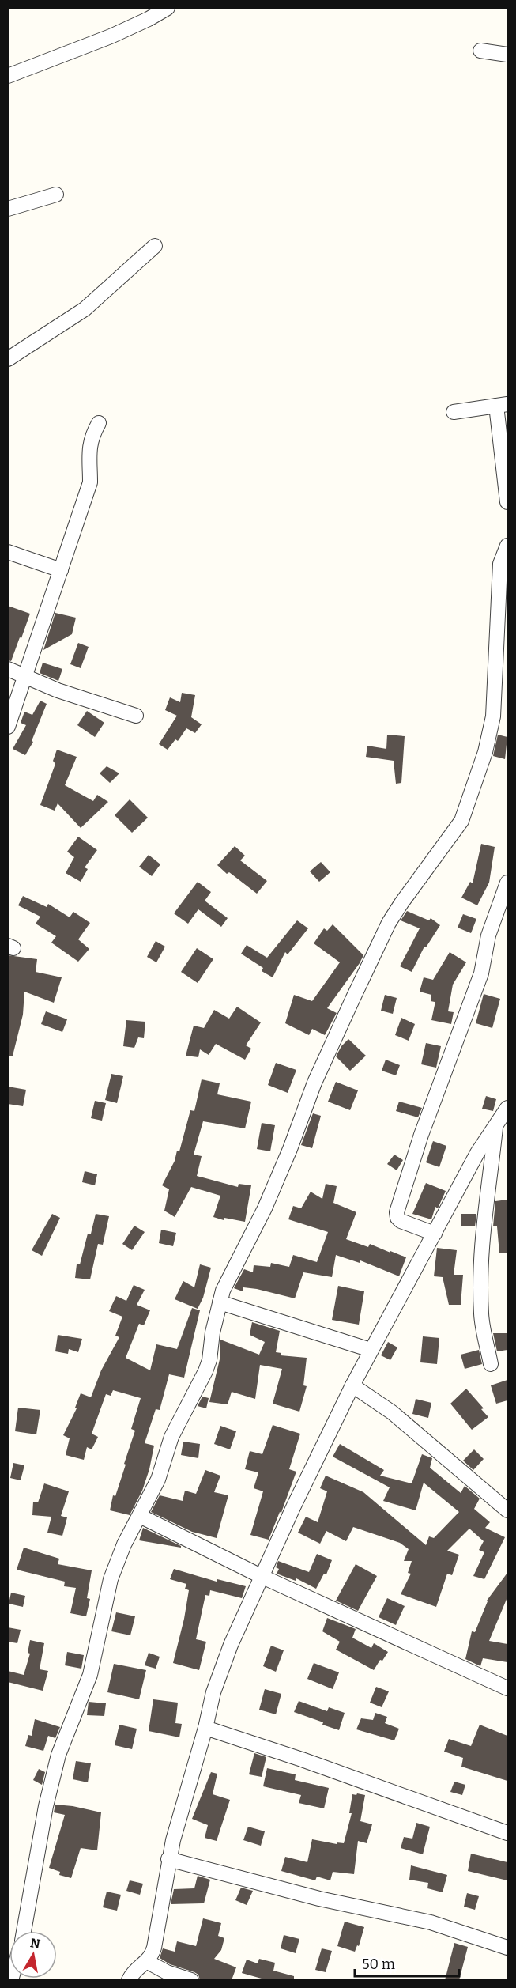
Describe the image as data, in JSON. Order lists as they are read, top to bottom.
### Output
{
  "scale_bar": "50 m",
  "north": "top"
}
